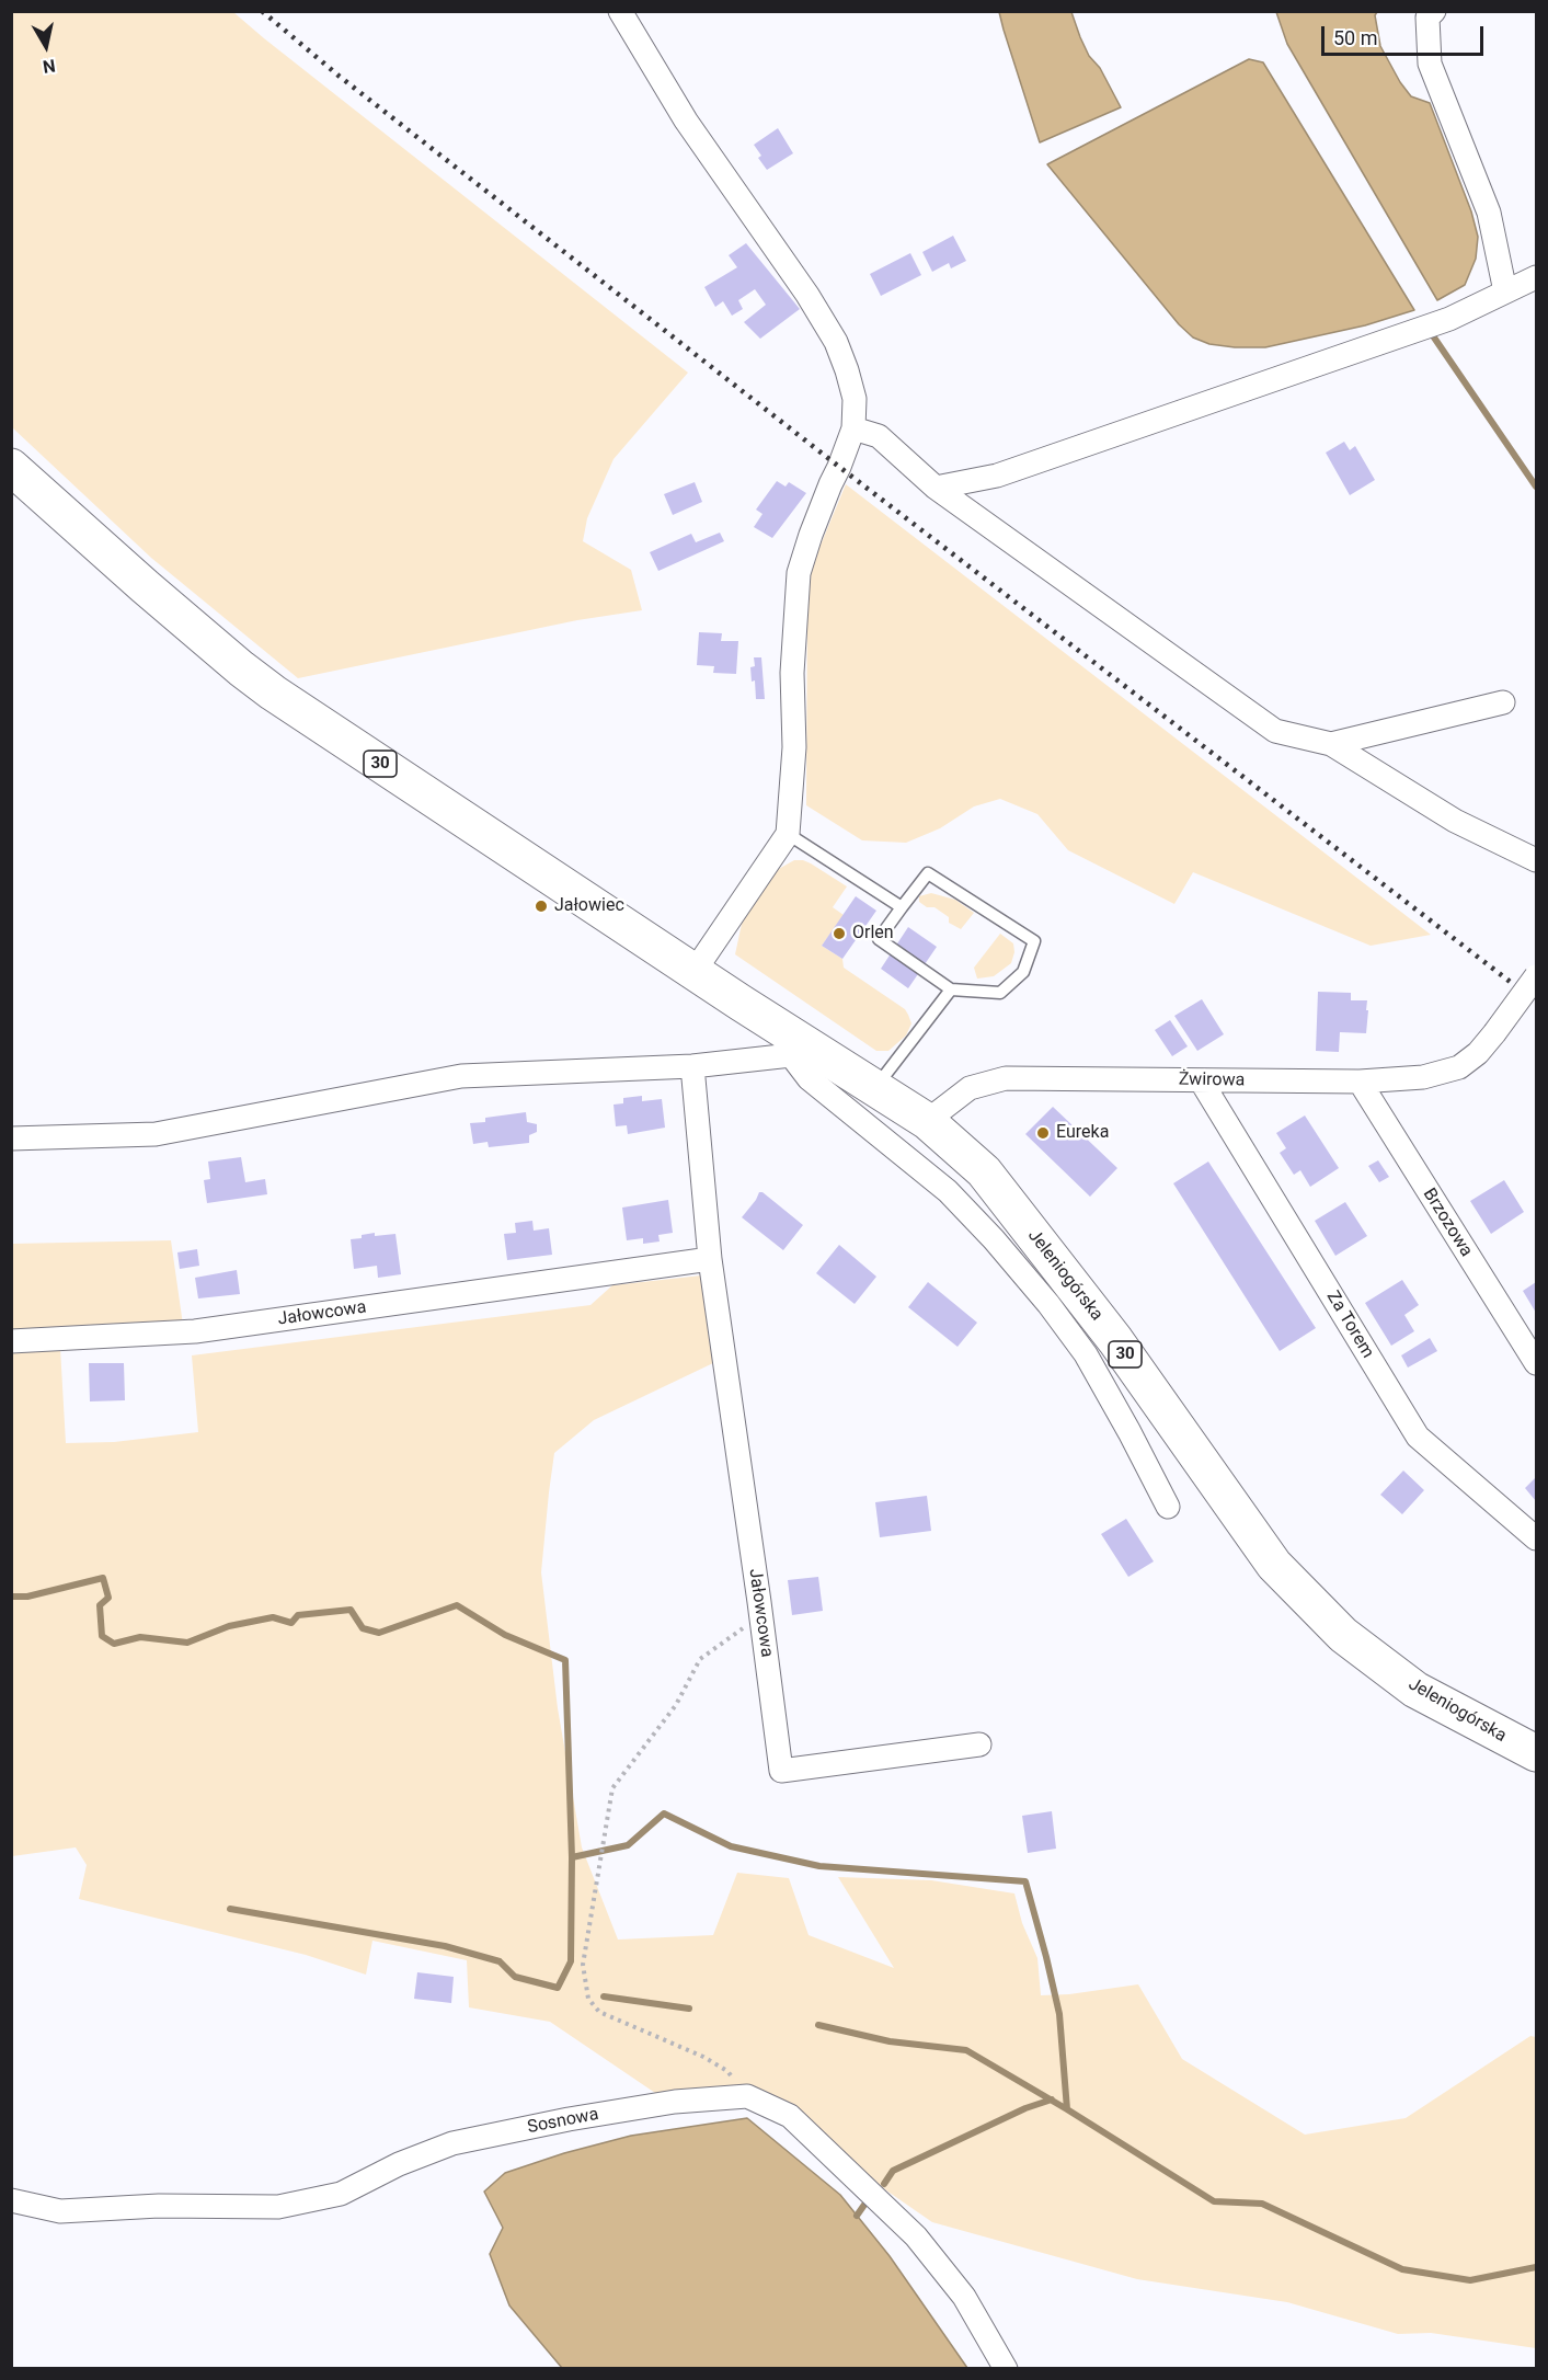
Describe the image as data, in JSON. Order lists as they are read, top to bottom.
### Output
{
  "streets": {
    "main road": ["30", "Jeleniogórska"],
    "street": [
      "Żwirowa",
      "Brzozowa",
      "Jałowcowa",
      "Za Torem",
      "Sosnowa"
    ]
  },
  "crossings": [
    ["30", "Jeleniogórska"],
    ["Żwirowa", "Brzozowa"],
    ["Żwirowa", "Jeleniogórska"],
    ["Żwirowa", "Za Torem"]
  ],
  "places": ["Jałowiec", "Orlen", "Eureka"],
  "scale_bar": "50 m",
  "north": "bottom"
}
